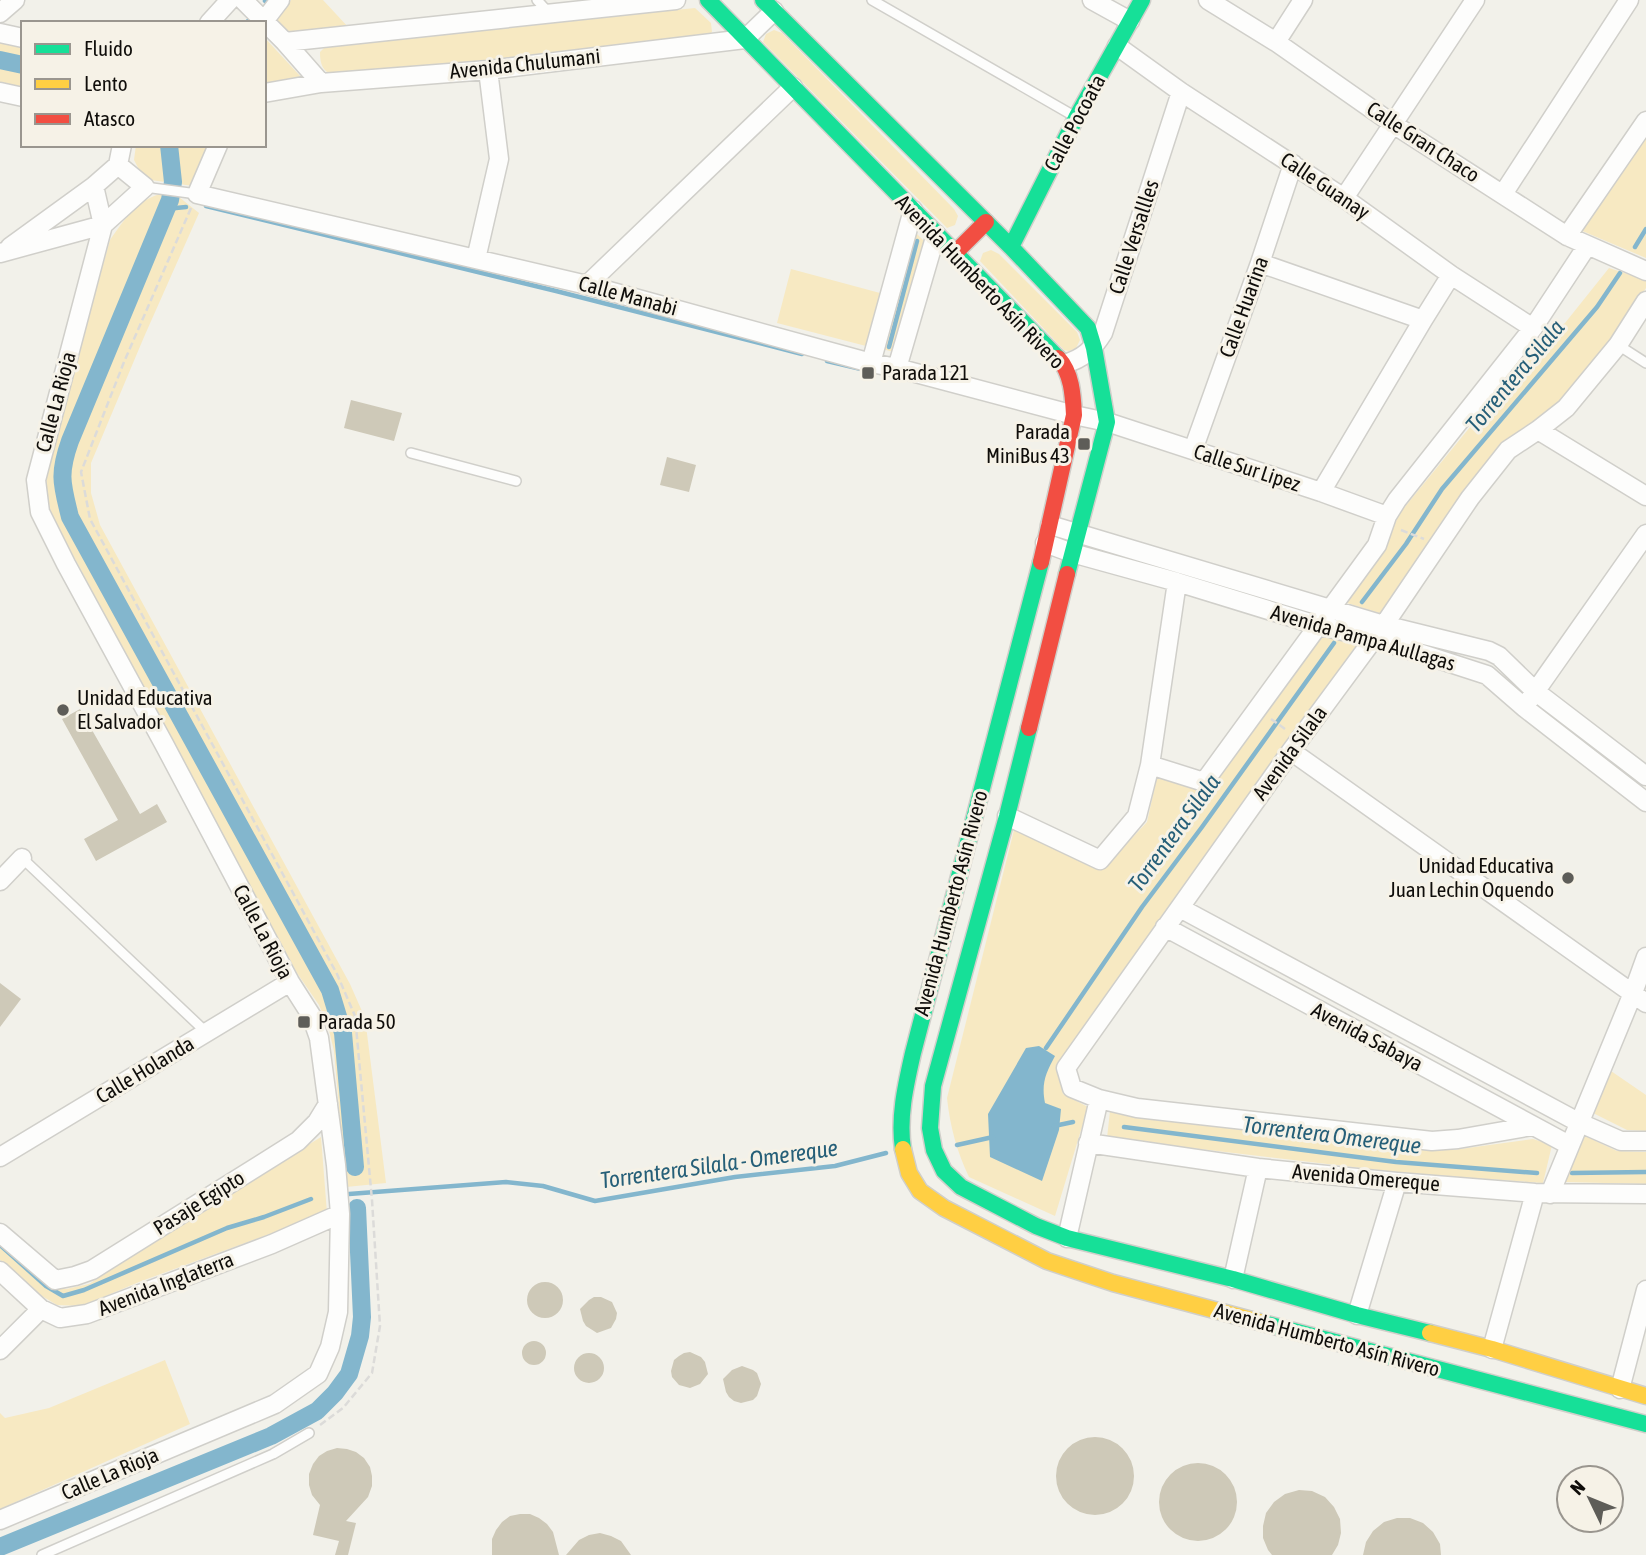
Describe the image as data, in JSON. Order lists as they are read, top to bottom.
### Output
{
  "streets": {
    "street": [
      "Avenida Chulumani",
      "Calle Pocoata",
      "Calle Gran Chaco",
      "Calle Guanay",
      "Calle Versallles",
      "Avenida Humberto Asín Rivero",
      "Calle Manabi",
      "Calle Huarina",
      "Calle La Rioja",
      "Calle Sur Lipez",
      "Avenida Pampa Aullagas",
      "Avenida Silala",
      "Avenida Sabaya",
      "Calle Holanda",
      "Avenida Omereque",
      "Pasaje Egipto",
      "Avenida Inglaterra"
    ]
  },
  "crossings": [
    ["Avenida Chulumani", "Avenida Humberto Asín Rivero"],
    ["Calle Pocoata", "Calle Guanay"],
    ["Calle Pocoata", "Avenida Humberto Asín Rivero"],
    ["Calle Guanay", "Calle Versallles"],
    ["Calle Guanay", "Calle Huarina"],
    ["Calle Versallles", "Avenida Humberto Asín Rivero"],
    ["Avenida Humberto Asín Rivero", "Calle Manabi"],
    ["Avenida Humberto Asín Rivero", "Calle Sur Lipez"],
    ["Avenida Humberto Asín Rivero", "Avenida Pampa Aullagas"],
    ["Calle Manabi", "Calle La Rioja"],
    ["Calle Manabi", "Calle Sur Lipez"],
    ["Calle Huarina", "Calle Sur Lipez"],
    ["Calle La Rioja", "Calle Holanda"],
    ["Calle La Rioja", "Pasaje Egipto"],
    ["Calle La Rioja", "Avenida Inglaterra"],
    ["Avenida Pampa Aullagas", "Avenida Silala"],
    ["Avenida Silala", "Avenida Sabaya"],
    ["Avenida Silala", "Avenida Omereque"],
    ["Avenida Sabaya", "Avenida Omereque"]
  ],
  "water": ["Torrentera Silala", "Torrentera Omereque", "Torrentera Silala - Omereque"],
  "places": {
    "transit": ["Parada 121", "Parada MiniBus 43", "Parada 50"],
    "other": ["Unidad Educativa El Salvador", "Unidad Educativa Juan Lechin Oquendo"]
  },
  "legend": ["Fluido", "Lento", "Atasco"],
  "north": "top left"
}
